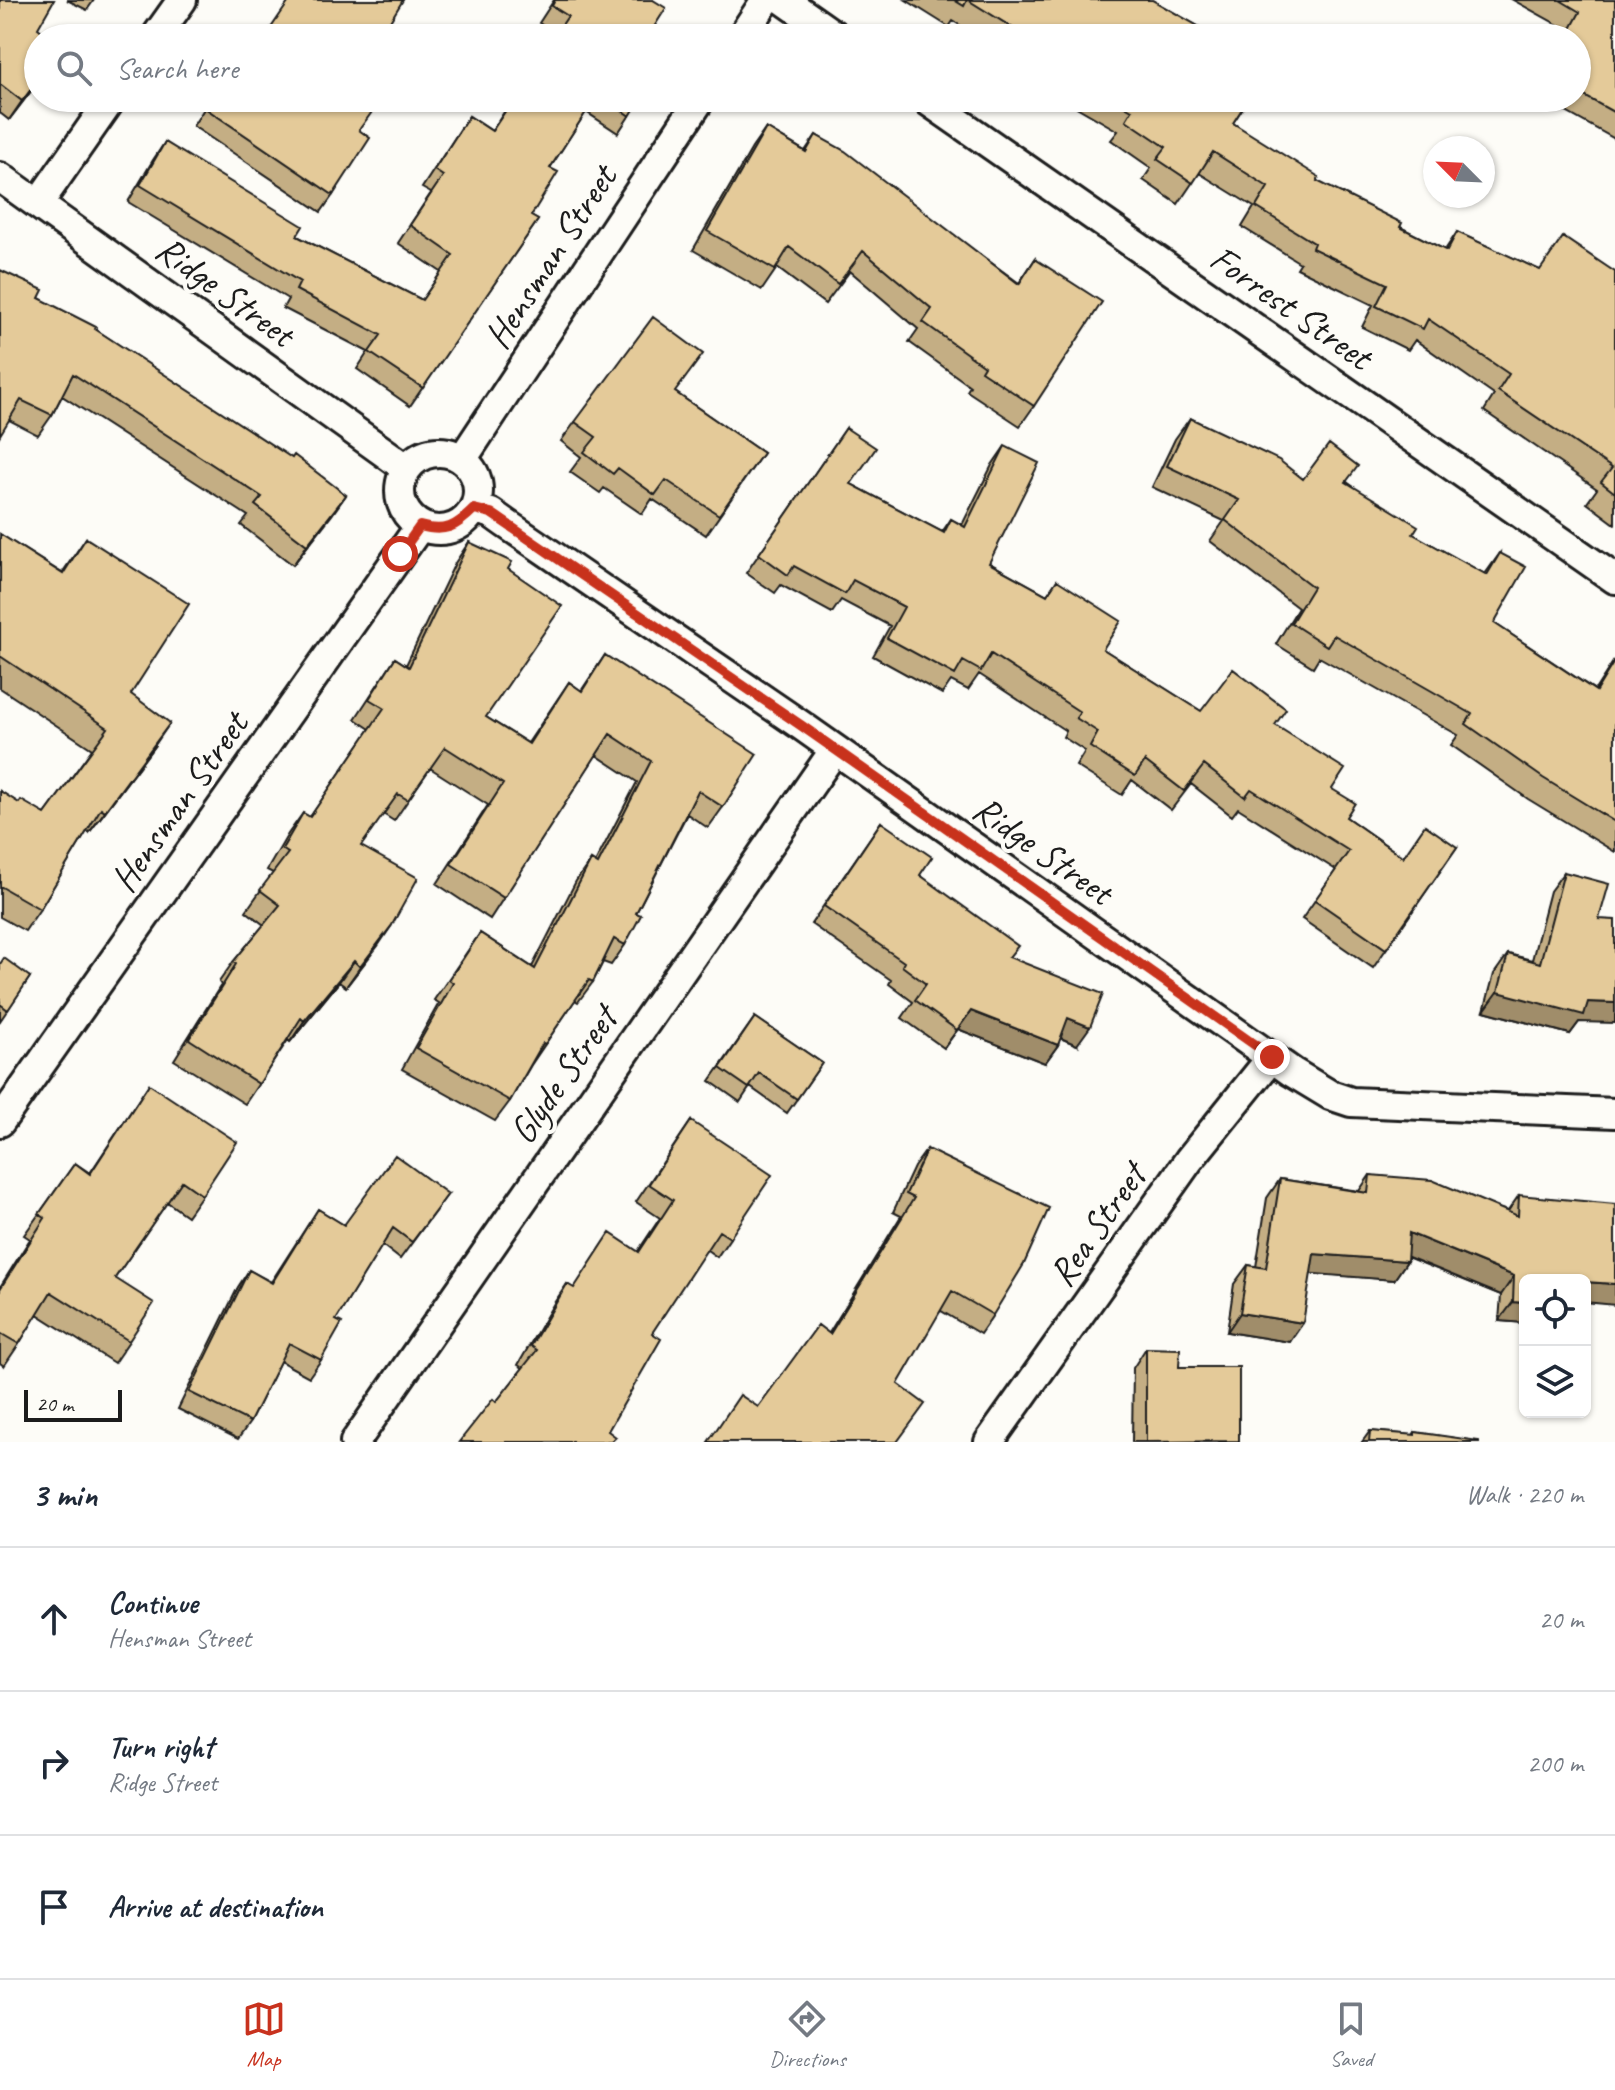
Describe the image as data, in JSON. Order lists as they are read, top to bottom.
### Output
{
  "streets": {
    "street": [
      "Hensman Street",
      "Ridge Street",
      "Forrest Street",
      "Glyde Street",
      "Rea Street"
    ]
  },
  "crossings": [
    ["Hensman Street", "Ridge Street"],
    ["Ridge Street", "Glyde Street"],
    ["Ridge Street", "Rea Street"]
  ],
  "scale_bar": "20 m",
  "north": "top left",
  "page": {
    "search": "Search here",
    "scale": "20 m",
    "heading": ["3 min", "Walk · 220 m"],
    "list": [
      ["Continue", "Hensman Street", "20 m"],
      ["Turn right", "Ridge Street", "200 m"],
      "Arrive at destination"
    ],
    "nav": ["Map", "Directions", "Saved"]
  }
}
